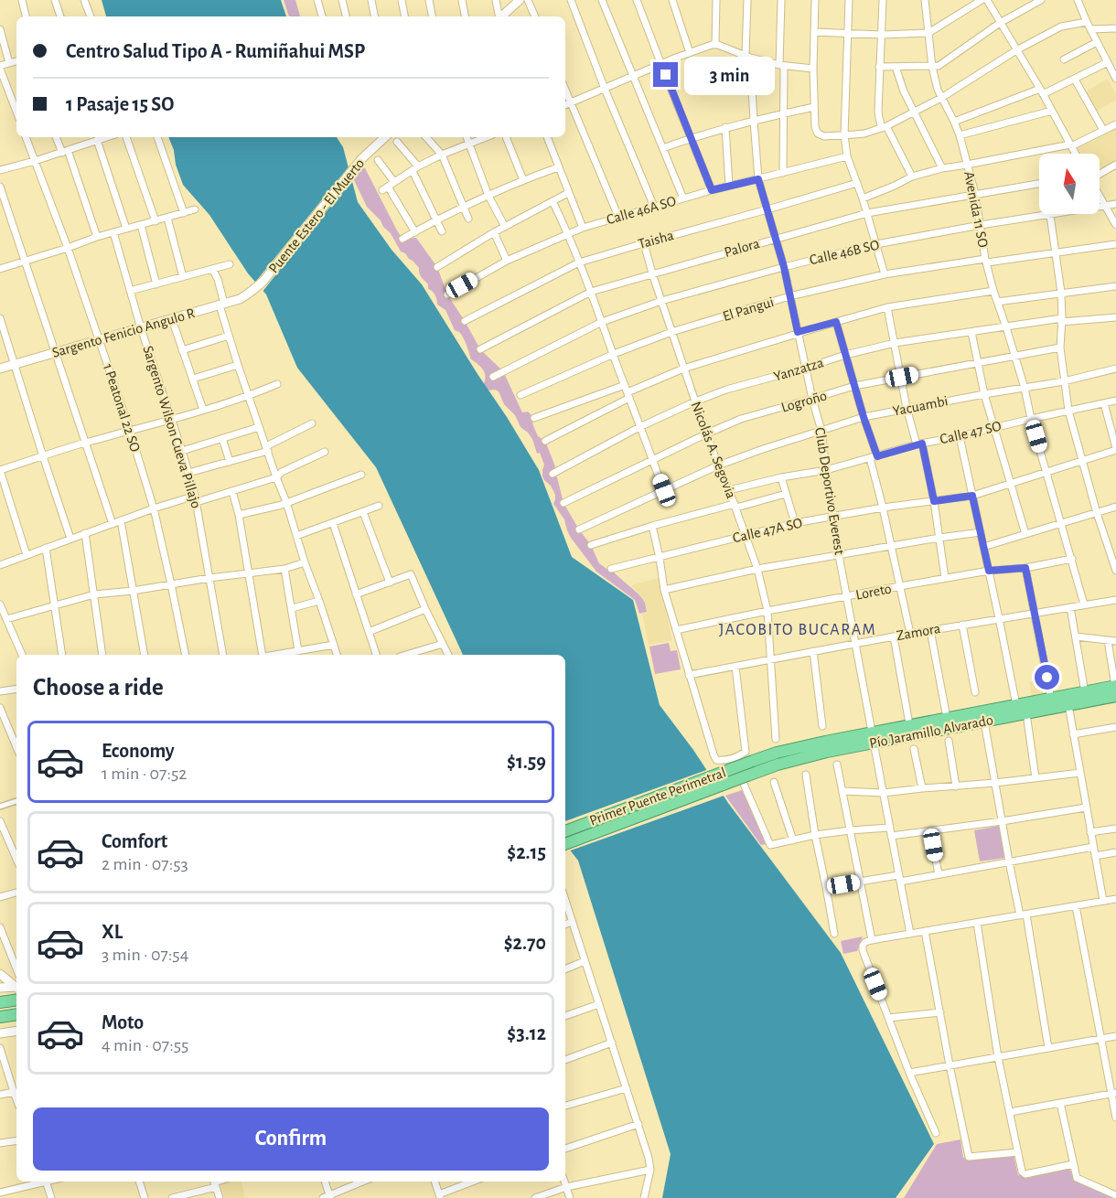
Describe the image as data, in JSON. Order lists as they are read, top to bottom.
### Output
{
  "streets": {
    "highway": ["Pío Jaramillo Alvarado", "Primer Puente Perimetral"],
    "street": [
      "Avenida 11 SO",
      "Calle 46A SO",
      "Puente Estero - El Muerto",
      "Taisha",
      "Palora",
      "Calle 46B SO",
      "El Pangui",
      "Sargento Fenicio Angulo R",
      "Yanzatza",
      "Logroño",
      "Yacuambi",
      "1 Peatonal 22 SO",
      "Sargento Wilson Cueva Pillajo",
      "Calle 47 SO",
      "Nicolás A. Segovia",
      "Club Deportivo Everest",
      "Calle 47A SO",
      "Loreto",
      "Zamora"
    ]
  },
  "crossings": [
    ["Avenida 11 SO", "Palora"],
    ["Avenida 11 SO", "Calle 46B SO"],
    ["Avenida 11 SO", "El Pangui"],
    ["Avenida 11 SO", "Yanzatza"],
    ["Avenida 11 SO", "Logroño"],
    ["Avenida 11 SO", "Yacuambi"],
    ["Avenida 11 SO", "Calle 47 SO"],
    ["Avenida 11 SO", "Calle 47A SO"],
    ["Avenida 11 SO", "Loreto"],
    ["Avenida 11 SO", "Zamora"],
    ["Calle 46A SO", "Club Deportivo Everest"],
    ["Puente Estero - El Muerto", "Sargento Fenicio Angulo R"],
    ["Taisha", "Nicolás A. Segovia"],
    ["Taisha", "Club Deportivo Everest"],
    ["Palora", "Nicolás A. Segovia"],
    ["Palora", "Club Deportivo Everest"],
    ["Calle 46B SO", "Nicolás A. Segovia"],
    ["Calle 46B SO", "Club Deportivo Everest"],
    ["El Pangui", "Nicolás A. Segovia"],
    ["El Pangui", "Club Deportivo Everest"],
    ["Sargento Fenicio Angulo R", "1 Peatonal 22 SO"],
    ["Sargento Fenicio Angulo R", "Sargento Wilson Cueva Pillajo"],
    ["Yanzatza", "Nicolás A. Segovia"],
    ["Yanzatza", "Club Deportivo Everest"],
    ["Logroño", "Nicolás A. Segovia"],
    ["Logroño", "Club Deportivo Everest"],
    ["Yacuambi", "Nicolás A. Segovia"],
    ["Yacuambi", "Club Deportivo Everest"],
    ["Calle 47 SO", "Nicolás A. Segovia"],
    ["Calle 47 SO", "Club Deportivo Everest"],
    ["Nicolás A. Segovia", "Calle 47A SO"],
    ["Nicolás A. Segovia", "Loreto"],
    ["Nicolás A. Segovia", "Zamora"],
    ["Club Deportivo Everest", "Calle 47A SO"],
    ["Club Deportivo Everest", "Loreto"],
    ["Club Deportivo Everest", "Zamora"],
    ["Club Deportivo Everest", "Pío Jaramillo Alvarado"],
    ["Pío Jaramillo Alvarado", "Primer Puente Perimetral"]
  ],
  "districts": ["JACOBITO BUCARAM"],
  "north": "top",
  "page": {
    "banner": ["Centro Salud Tipo A - Rumiñahui MSP", "1 Pasaje 15 SO"],
    "bubble": "3 min",
    "heading": "Choose a ride",
    "list": [
      {
        "name": "Economy",
        "note": "1 min · 07:52",
        "value": "$1.59"
      },
      {
        "name": "Comfort",
        "note": "2 min · 07:53",
        "value": "$2.15"
      },
      {
        "name": "XL",
        "note": "3 min · 07:54",
        "value": "$2.70"
      },
      {
        "name": "Moto",
        "note": "4 min · 07:55",
        "value": "$3.12"
      }
    ],
    "buttons": "Confirm"
  }
}
